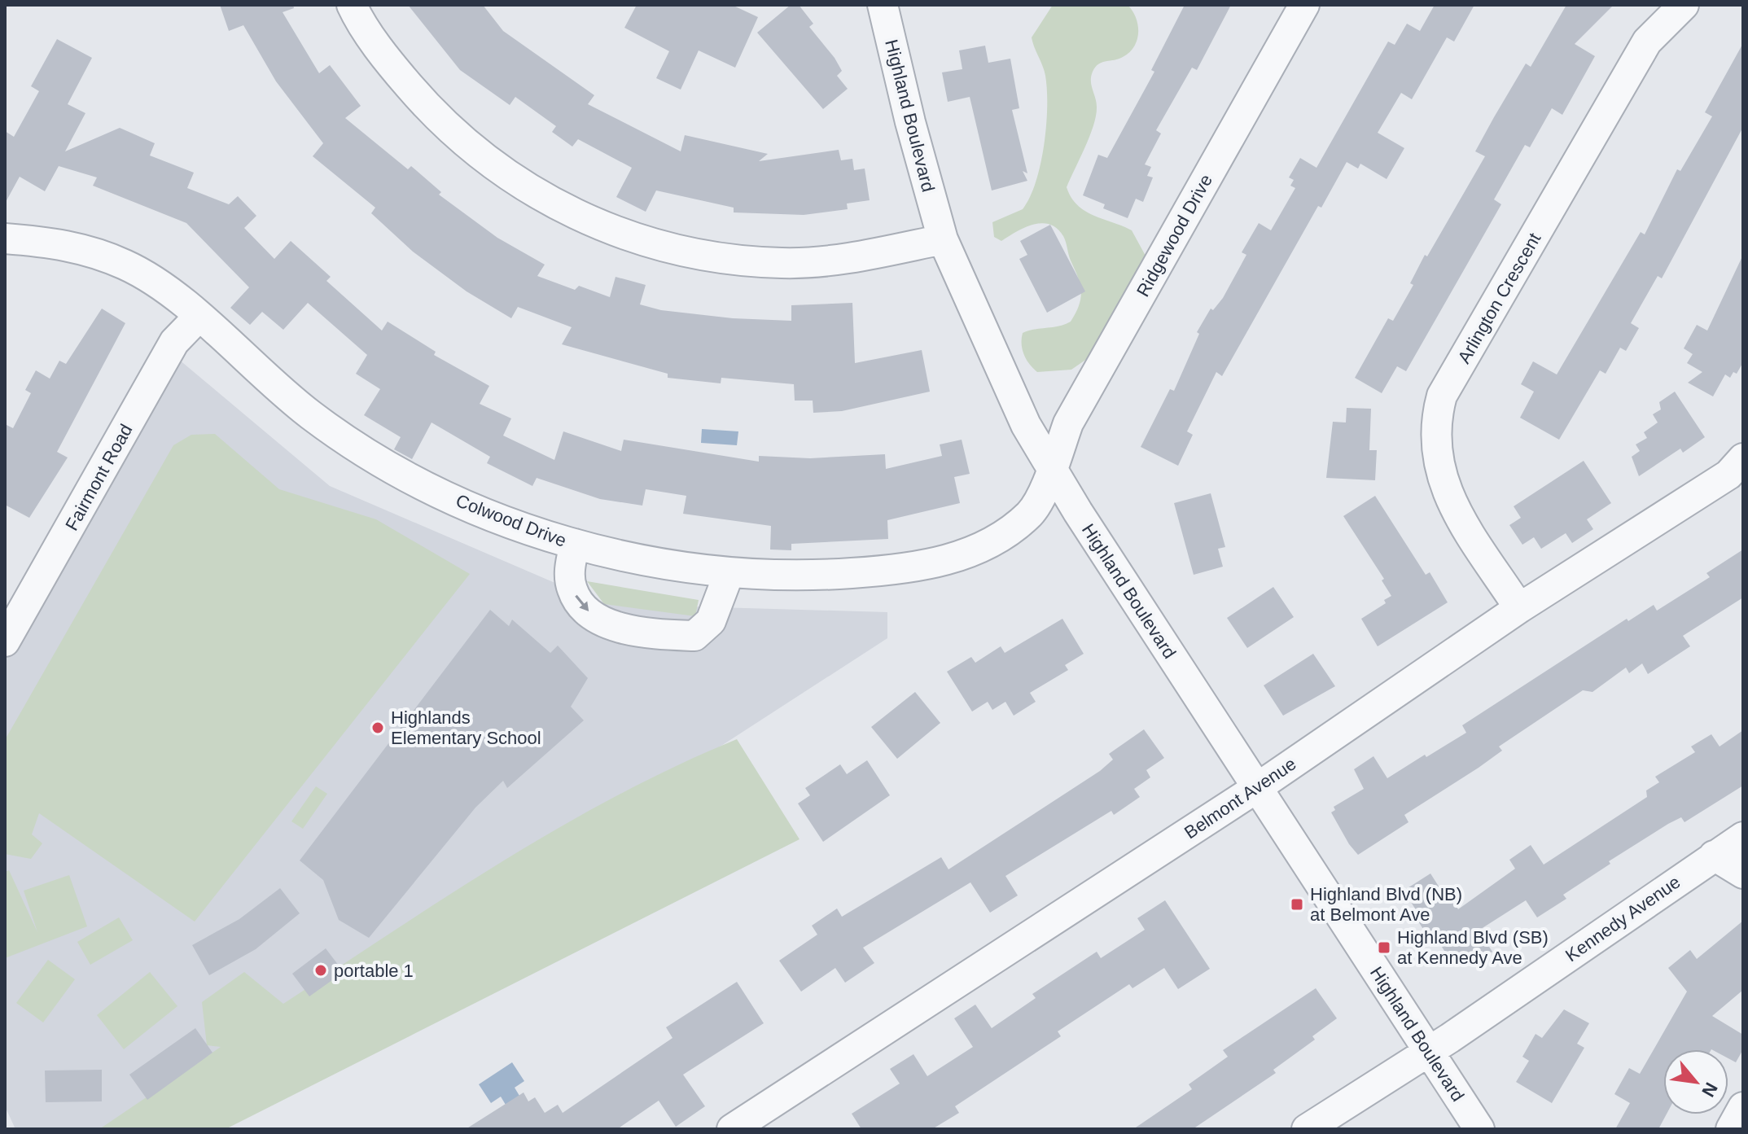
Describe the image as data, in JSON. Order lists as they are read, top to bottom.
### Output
{
  "streets": {
    "street": [
      "Highland Boulevard",
      "Ridgewood Drive",
      "Arlington Crescent",
      "Fairmont Road",
      "Colwood Drive",
      "Belmont Avenue",
      "Kennedy Avenue"
    ]
  },
  "crossings": [
    ["Highland Boulevard", "Ridgewood Drive"],
    ["Highland Boulevard", "Colwood Drive"],
    ["Highland Boulevard", "Belmont Avenue"],
    ["Highland Boulevard", "Kennedy Avenue"],
    ["Ridgewood Drive", "Colwood Drive"],
    ["Arlington Crescent", "Belmont Avenue"],
    ["Fairmont Road", "Colwood Drive"]
  ],
  "places": {
    "other": ["Highlands Elementary School", "portable 1"],
    "transit": ["Highland Blvd (NB) at Belmont Ave", "Highland Blvd (SB) at Kennedy Ave"]
  },
  "north": "bottom right"
}
